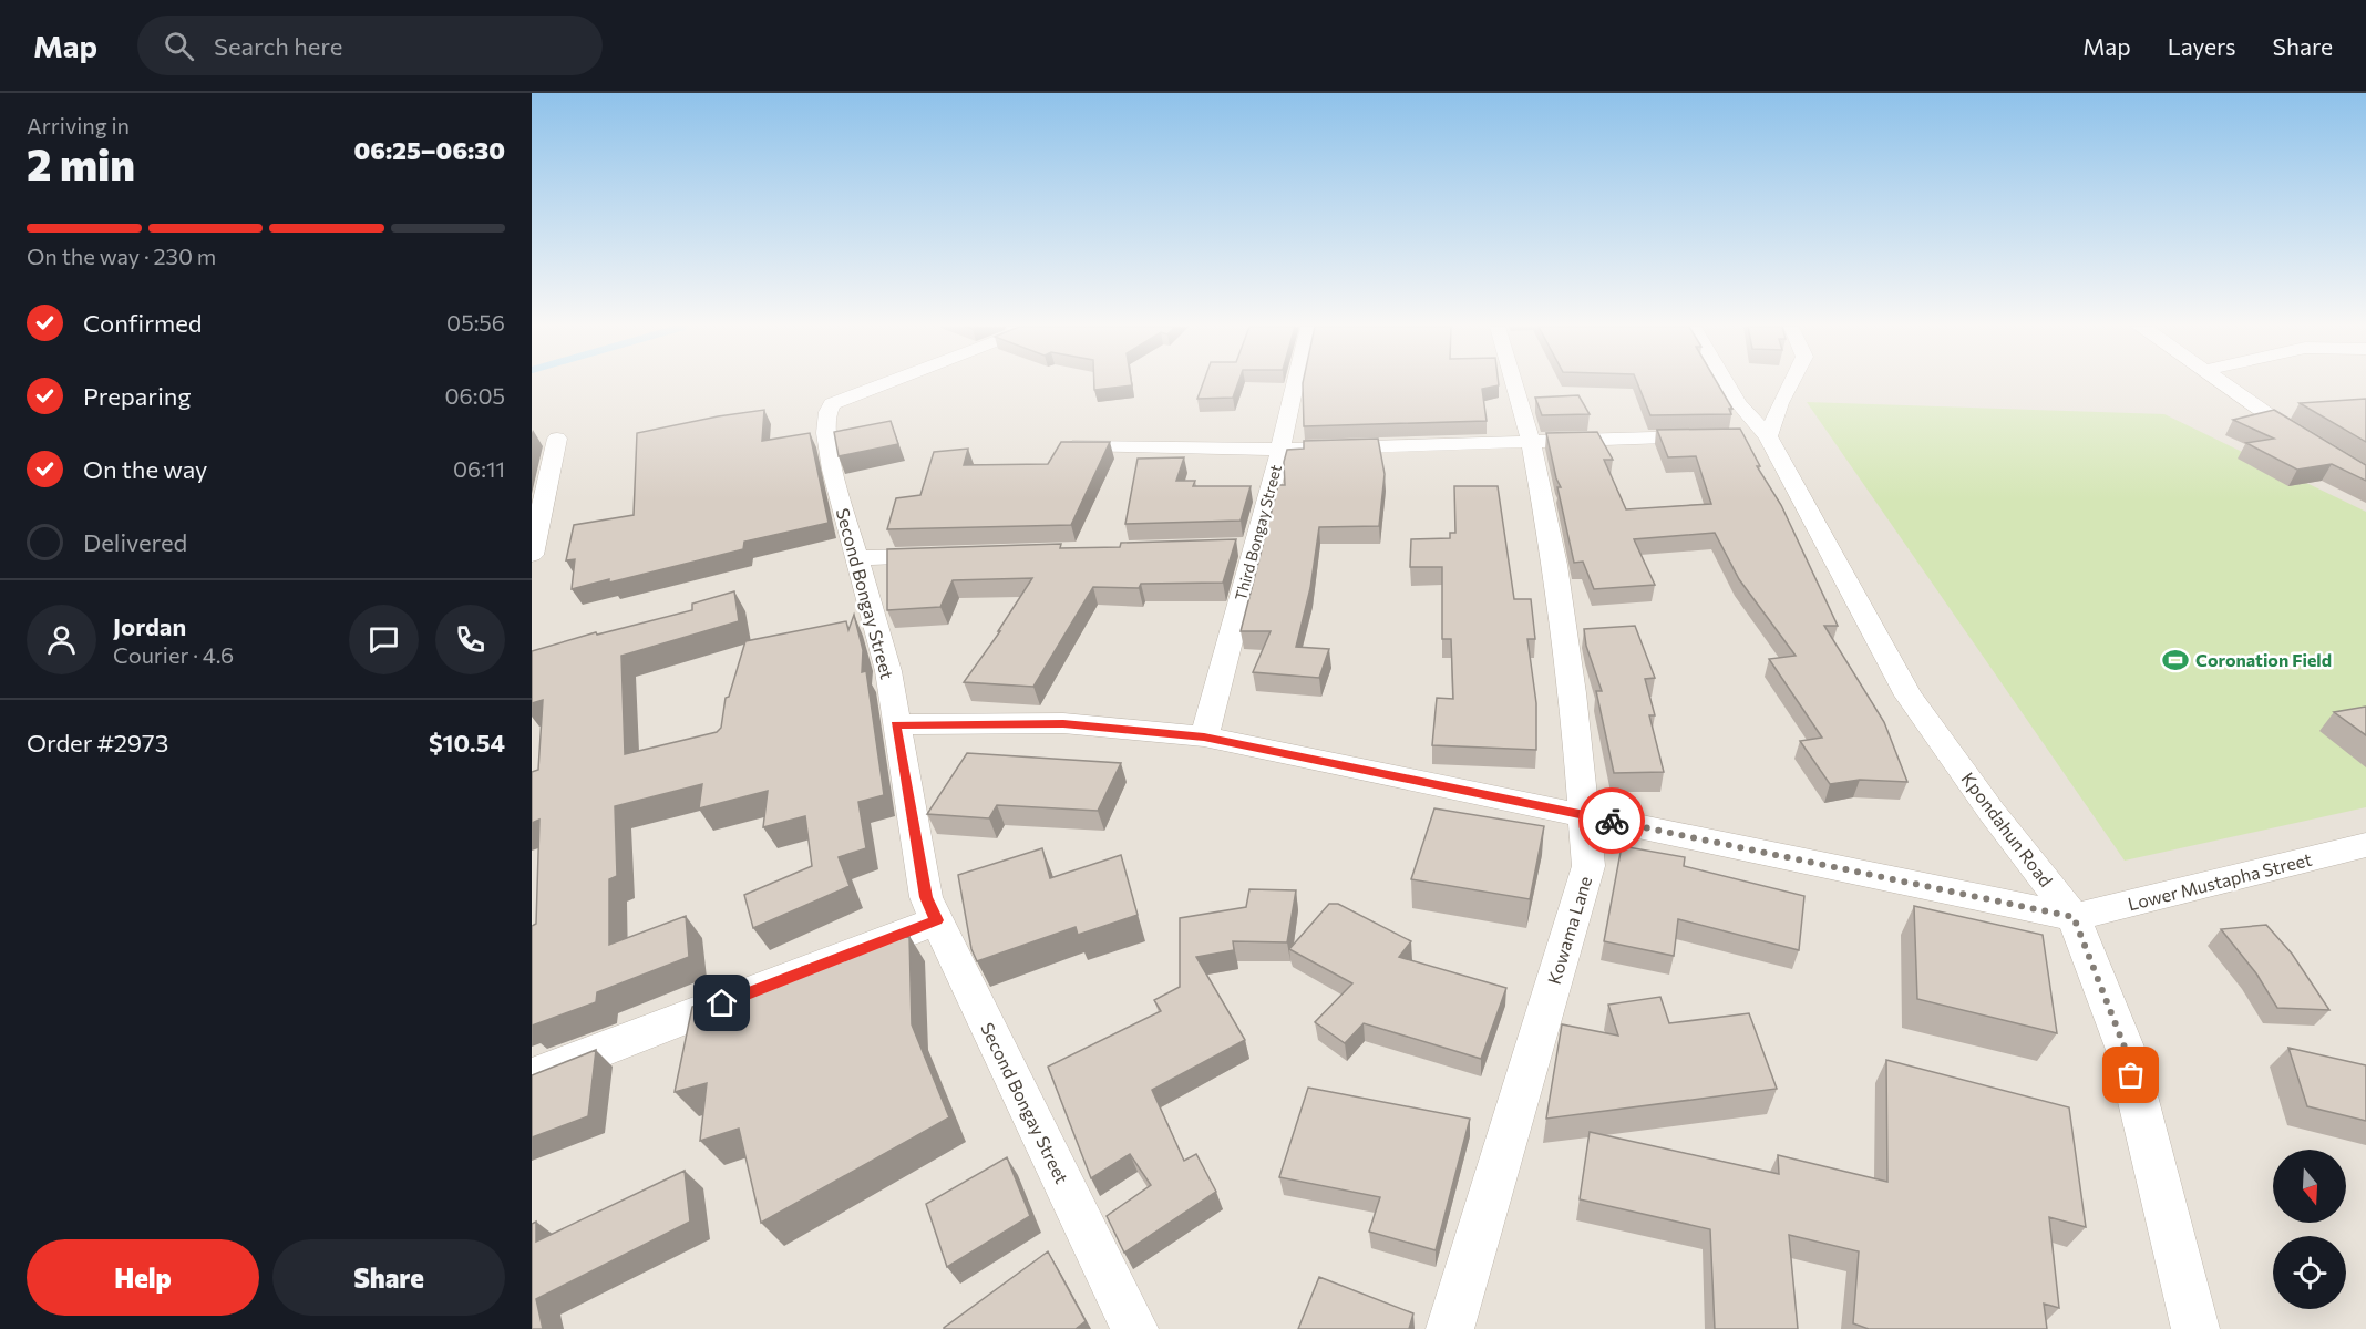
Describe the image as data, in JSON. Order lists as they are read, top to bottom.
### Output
{
  "streets": {
    "street": [
      "Third Bongay Street",
      "Second Bongay Street",
      "Kpondahun Road",
      "Lower Mustapha Street",
      "Kowama Lane"
    ]
  },
  "crossings": [
    ["Kpondahun Road", "Lower Mustapha Street"]
  ],
  "places": {
    "sports": ["Coronation Field"]
  },
  "north": "bottom",
  "page": {
    "header": "Map",
    "search": "Search here",
    "nav": ["Map", "Layers", "Share"],
    "heading": ["2 min", "Arriving in", "06:25–06:30"],
    "panel": [
      "Jordan",
      "Courier · 4.6",
      "Order #2973",
      "$10.54"
    ],
    "bar": "On the way · 230 m",
    "list": [
      ["Confirmed", "05:56"],
      ["Preparing", "06:05"],
      ["On the way", "06:11"],
      "Delivered"
    ],
    "buttons": ["Help", "Share"]
  }
}
